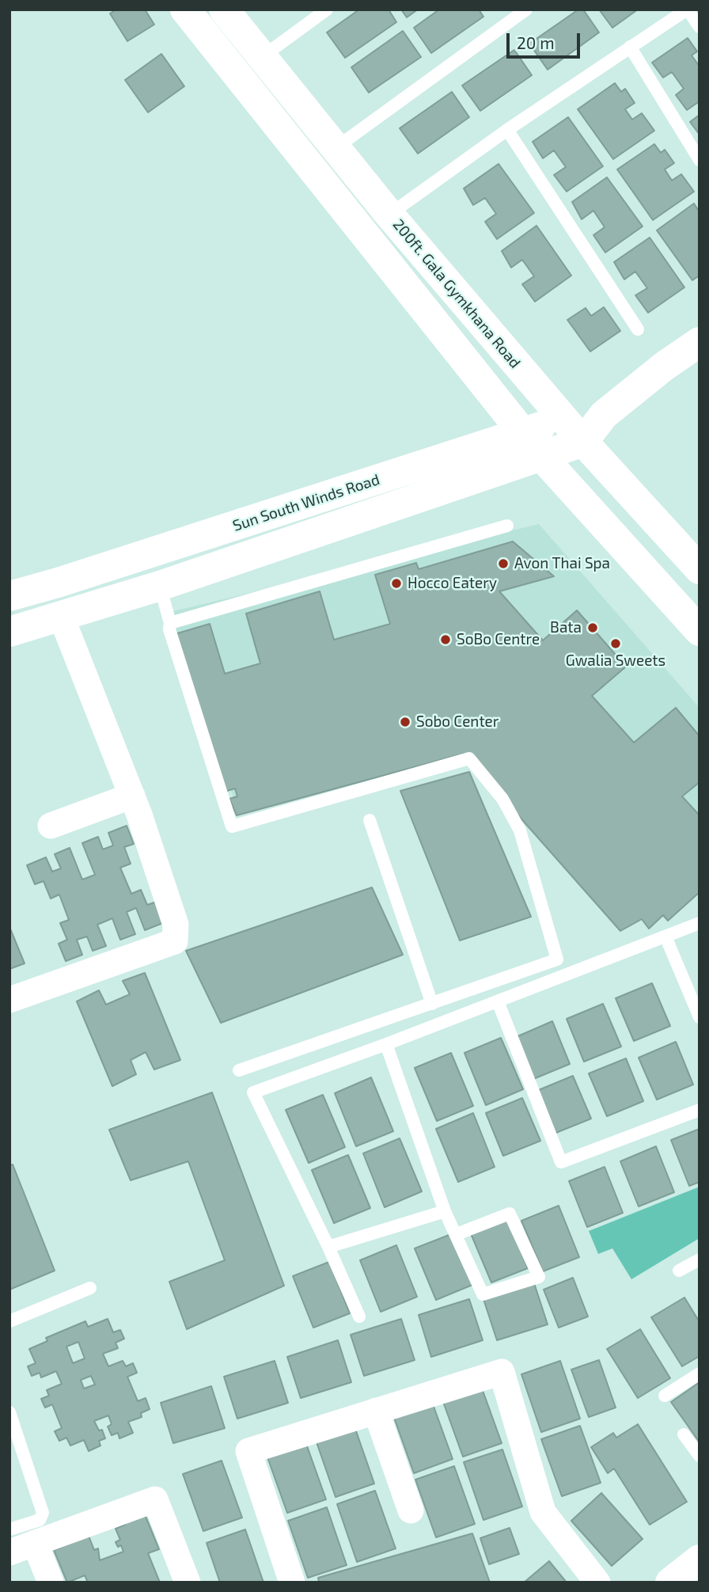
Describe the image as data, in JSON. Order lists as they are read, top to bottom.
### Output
{
  "streets": {
    "street": ["200ft. Gala Gymkhana Road", "Sun South Winds Road"]
  },
  "crossings": [
    ["200ft. Gala Gymkhana Road", "Sun South Winds Road"]
  ],
  "places": [
    "Avon Thai Spa",
    "Hocco Eatery",
    "Bata",
    "SoBo Centre",
    "Gwalia Sweets",
    "Sobo Center"
  ],
  "scale_bar": "20 m"
}
